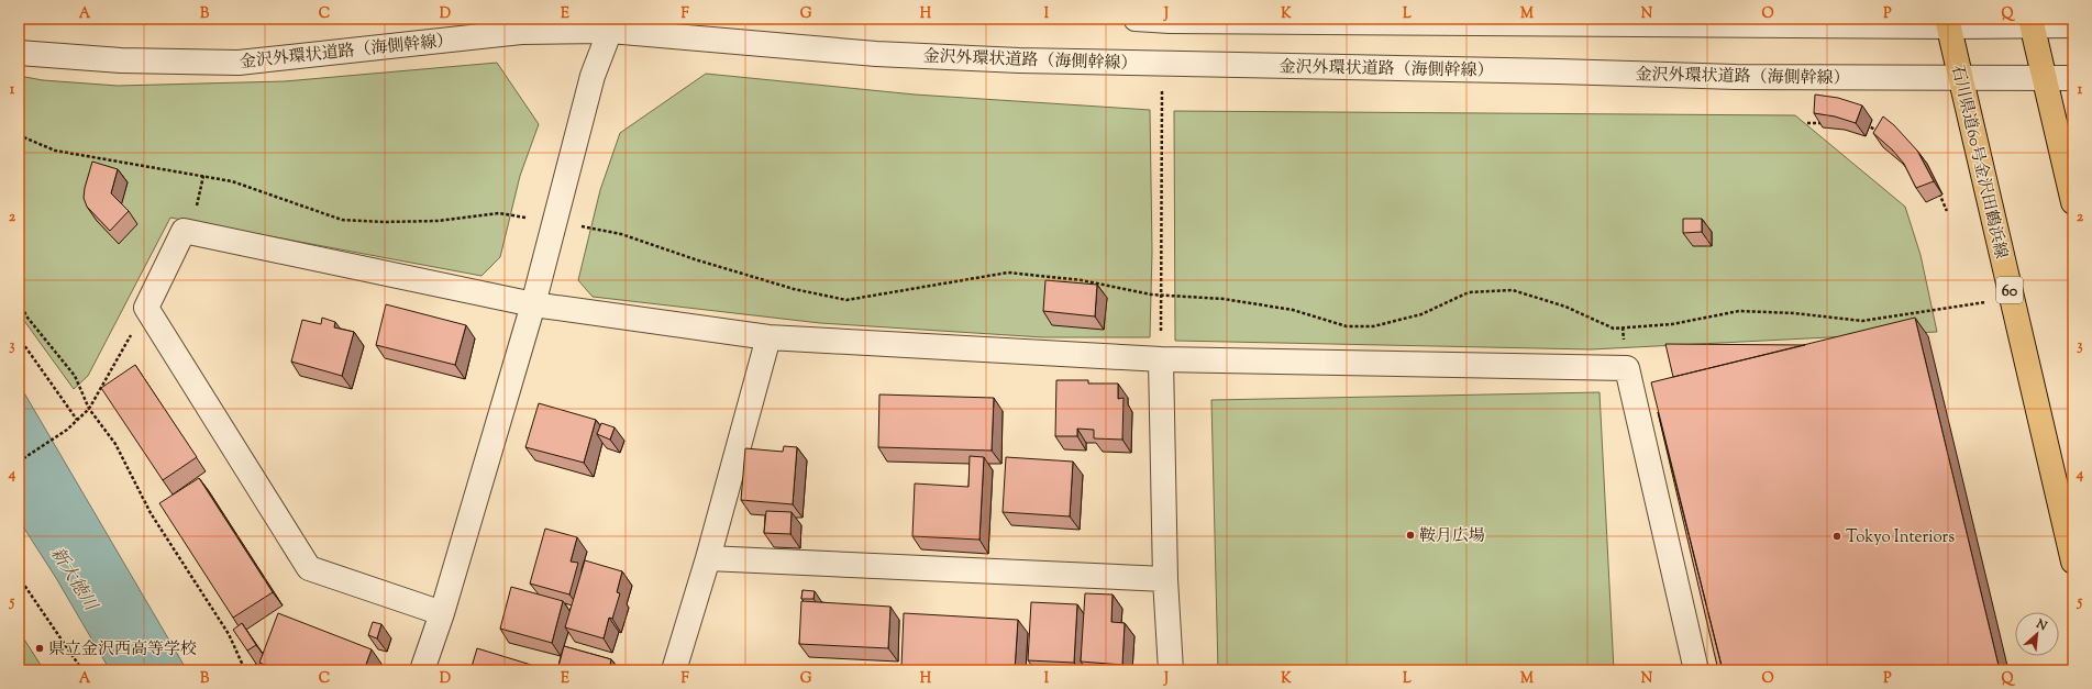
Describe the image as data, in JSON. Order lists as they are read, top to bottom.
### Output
{
  "streets": {
    "main road": ["石川県道60号金沢田鶴浜線", "60"],
    "street": ["金沢外環状道路（海側幹線）"]
  },
  "crossings": [
    ["金沢外環状道路（海側幹線）", "石川県道60号金沢田鶴浜線"]
  ],
  "water": ["新大徳川"],
  "places": ["鞍月広場", "Tokyo Interiors", "県立金沢西高等学校"],
  "north": "top right",
  "grid": {
    "columns": [
      "A",
      "B",
      "C",
      "D",
      "E",
      "F",
      "G",
      "H",
      "I",
      "J",
      "K",
      "L",
      "M",
      "N",
      "O",
      "P",
      "Q"
    ],
    "rows": [
      "1",
      "2",
      "3",
      "4",
      "5"
    ]
  }
}
